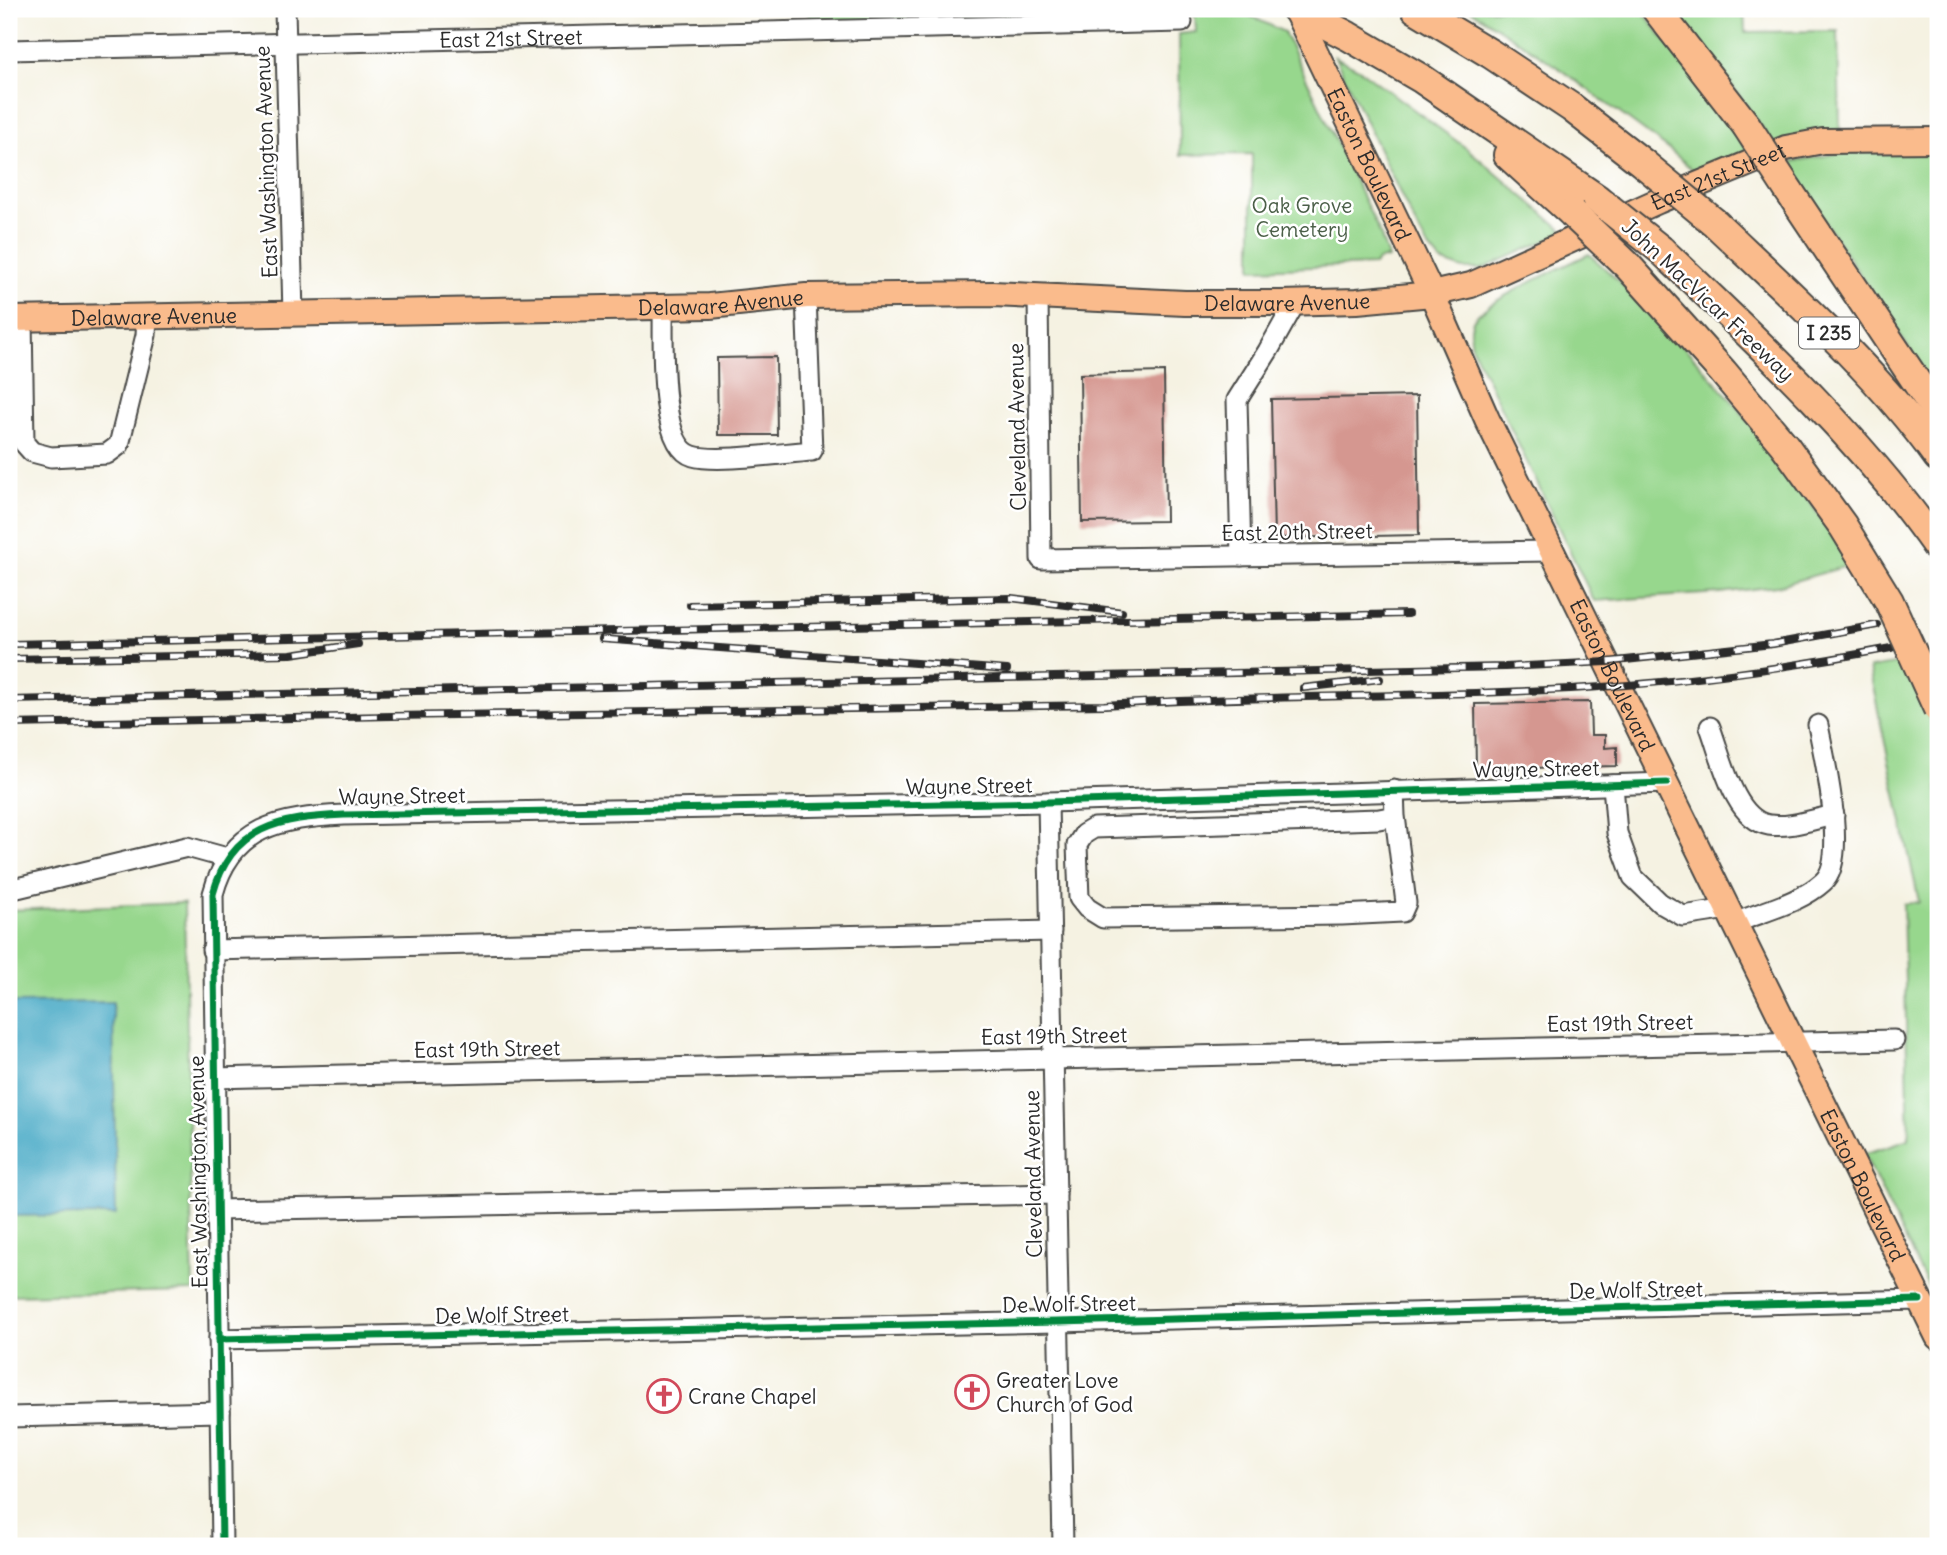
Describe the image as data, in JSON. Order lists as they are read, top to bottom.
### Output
{
  "streets": {
    "highway": ["John MacVicar Freeway", "I 235"],
    "main road": ["East 21st Street", "Easton Boulevard", "Delaware Avenue"],
    "street": [
      "East Washington Avenue",
      "Cleveland Avenue",
      "East 20th Street",
      "Wayne Street",
      "East 19th Street",
      "De Wolf Street"
    ]
  },
  "crossings": [
    ["East 21st Street", "East Washington Avenue"],
    ["East 21st Street", "Easton Boulevard"],
    ["East 21st Street", "Delaware Avenue"],
    ["East Washington Avenue", "Delaware Avenue"],
    ["East Washington Avenue", "Wayne Street"],
    ["East Washington Avenue", "East 19th Street"],
    ["East Washington Avenue", "De Wolf Street"],
    ["Easton Boulevard", "John MacVicar Freeway"],
    ["Easton Boulevard", "Delaware Avenue"],
    ["Easton Boulevard", "East 20th Street"],
    ["Easton Boulevard", "Wayne Street"],
    ["Easton Boulevard", "East 19th Street"],
    ["Easton Boulevard", "De Wolf Street"],
    ["Delaware Avenue", "Cleveland Avenue"],
    ["Cleveland Avenue", "East 20th Street"],
    ["Cleveland Avenue", "Wayne Street"],
    ["Cleveland Avenue", "East 19th Street"],
    ["Cleveland Avenue", "De Wolf Street"]
  ],
  "parks": ["Oak Grove Cemetery"],
  "places": {
    "church": ["Greater Love Church of God", "Crane Chapel"]
  }
}
